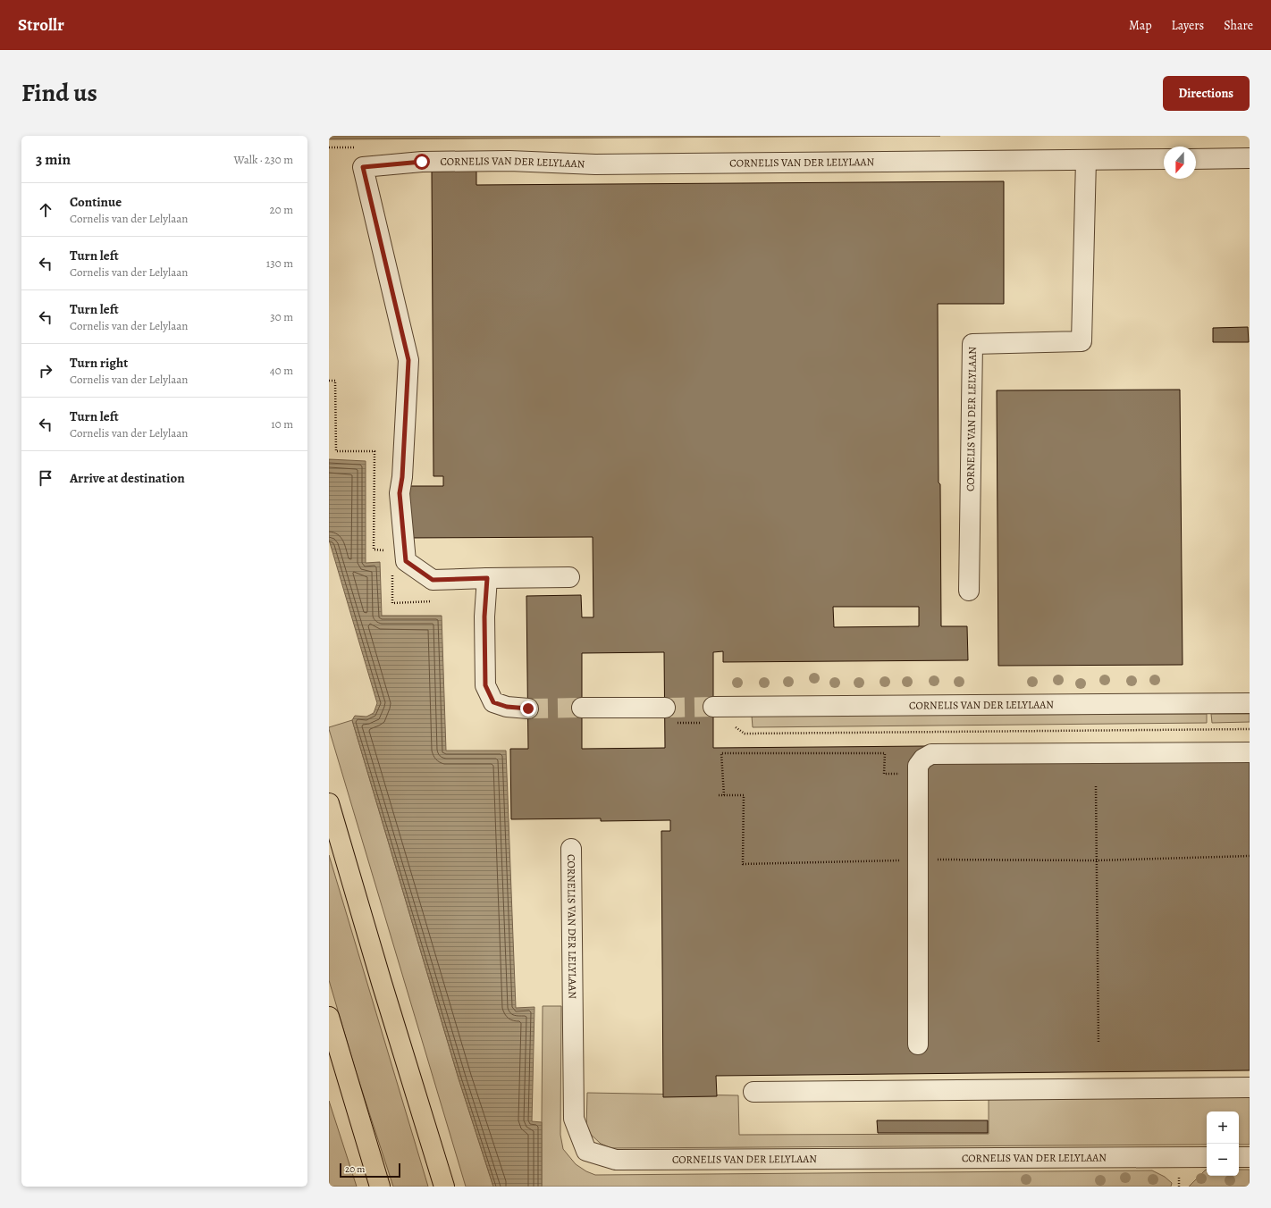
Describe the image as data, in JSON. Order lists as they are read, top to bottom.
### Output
{
  "streets": {
    "street": ["CORNELIS VAN DER LELYLAAN"]
  },
  "scale_bar": "20 m",
  "north": "bottom",
  "page": {
    "header": "Strollr",
    "nav": ["Map", "Layers", "Share"],
    "title": "Find us",
    "buttons": "Directions",
    "heading": ["3 min", "Walk · 230 m"],
    "list": [
      ["Continue", "Cornelis van der Lelylaan", "20 m"],
      ["Turn left", "Cornelis van der Lelylaan", "130 m"],
      ["Turn left", "Cornelis van der Lelylaan", "30 m"],
      ["Turn right", "Cornelis van der Lelylaan", "40 m"],
      ["Turn left", "Cornelis van der Lelylaan", "10 m"],
      "Arrive at destination"
    ],
    "map_buttons": ["+", "−"],
    "scale": "20 m"
  }
}
